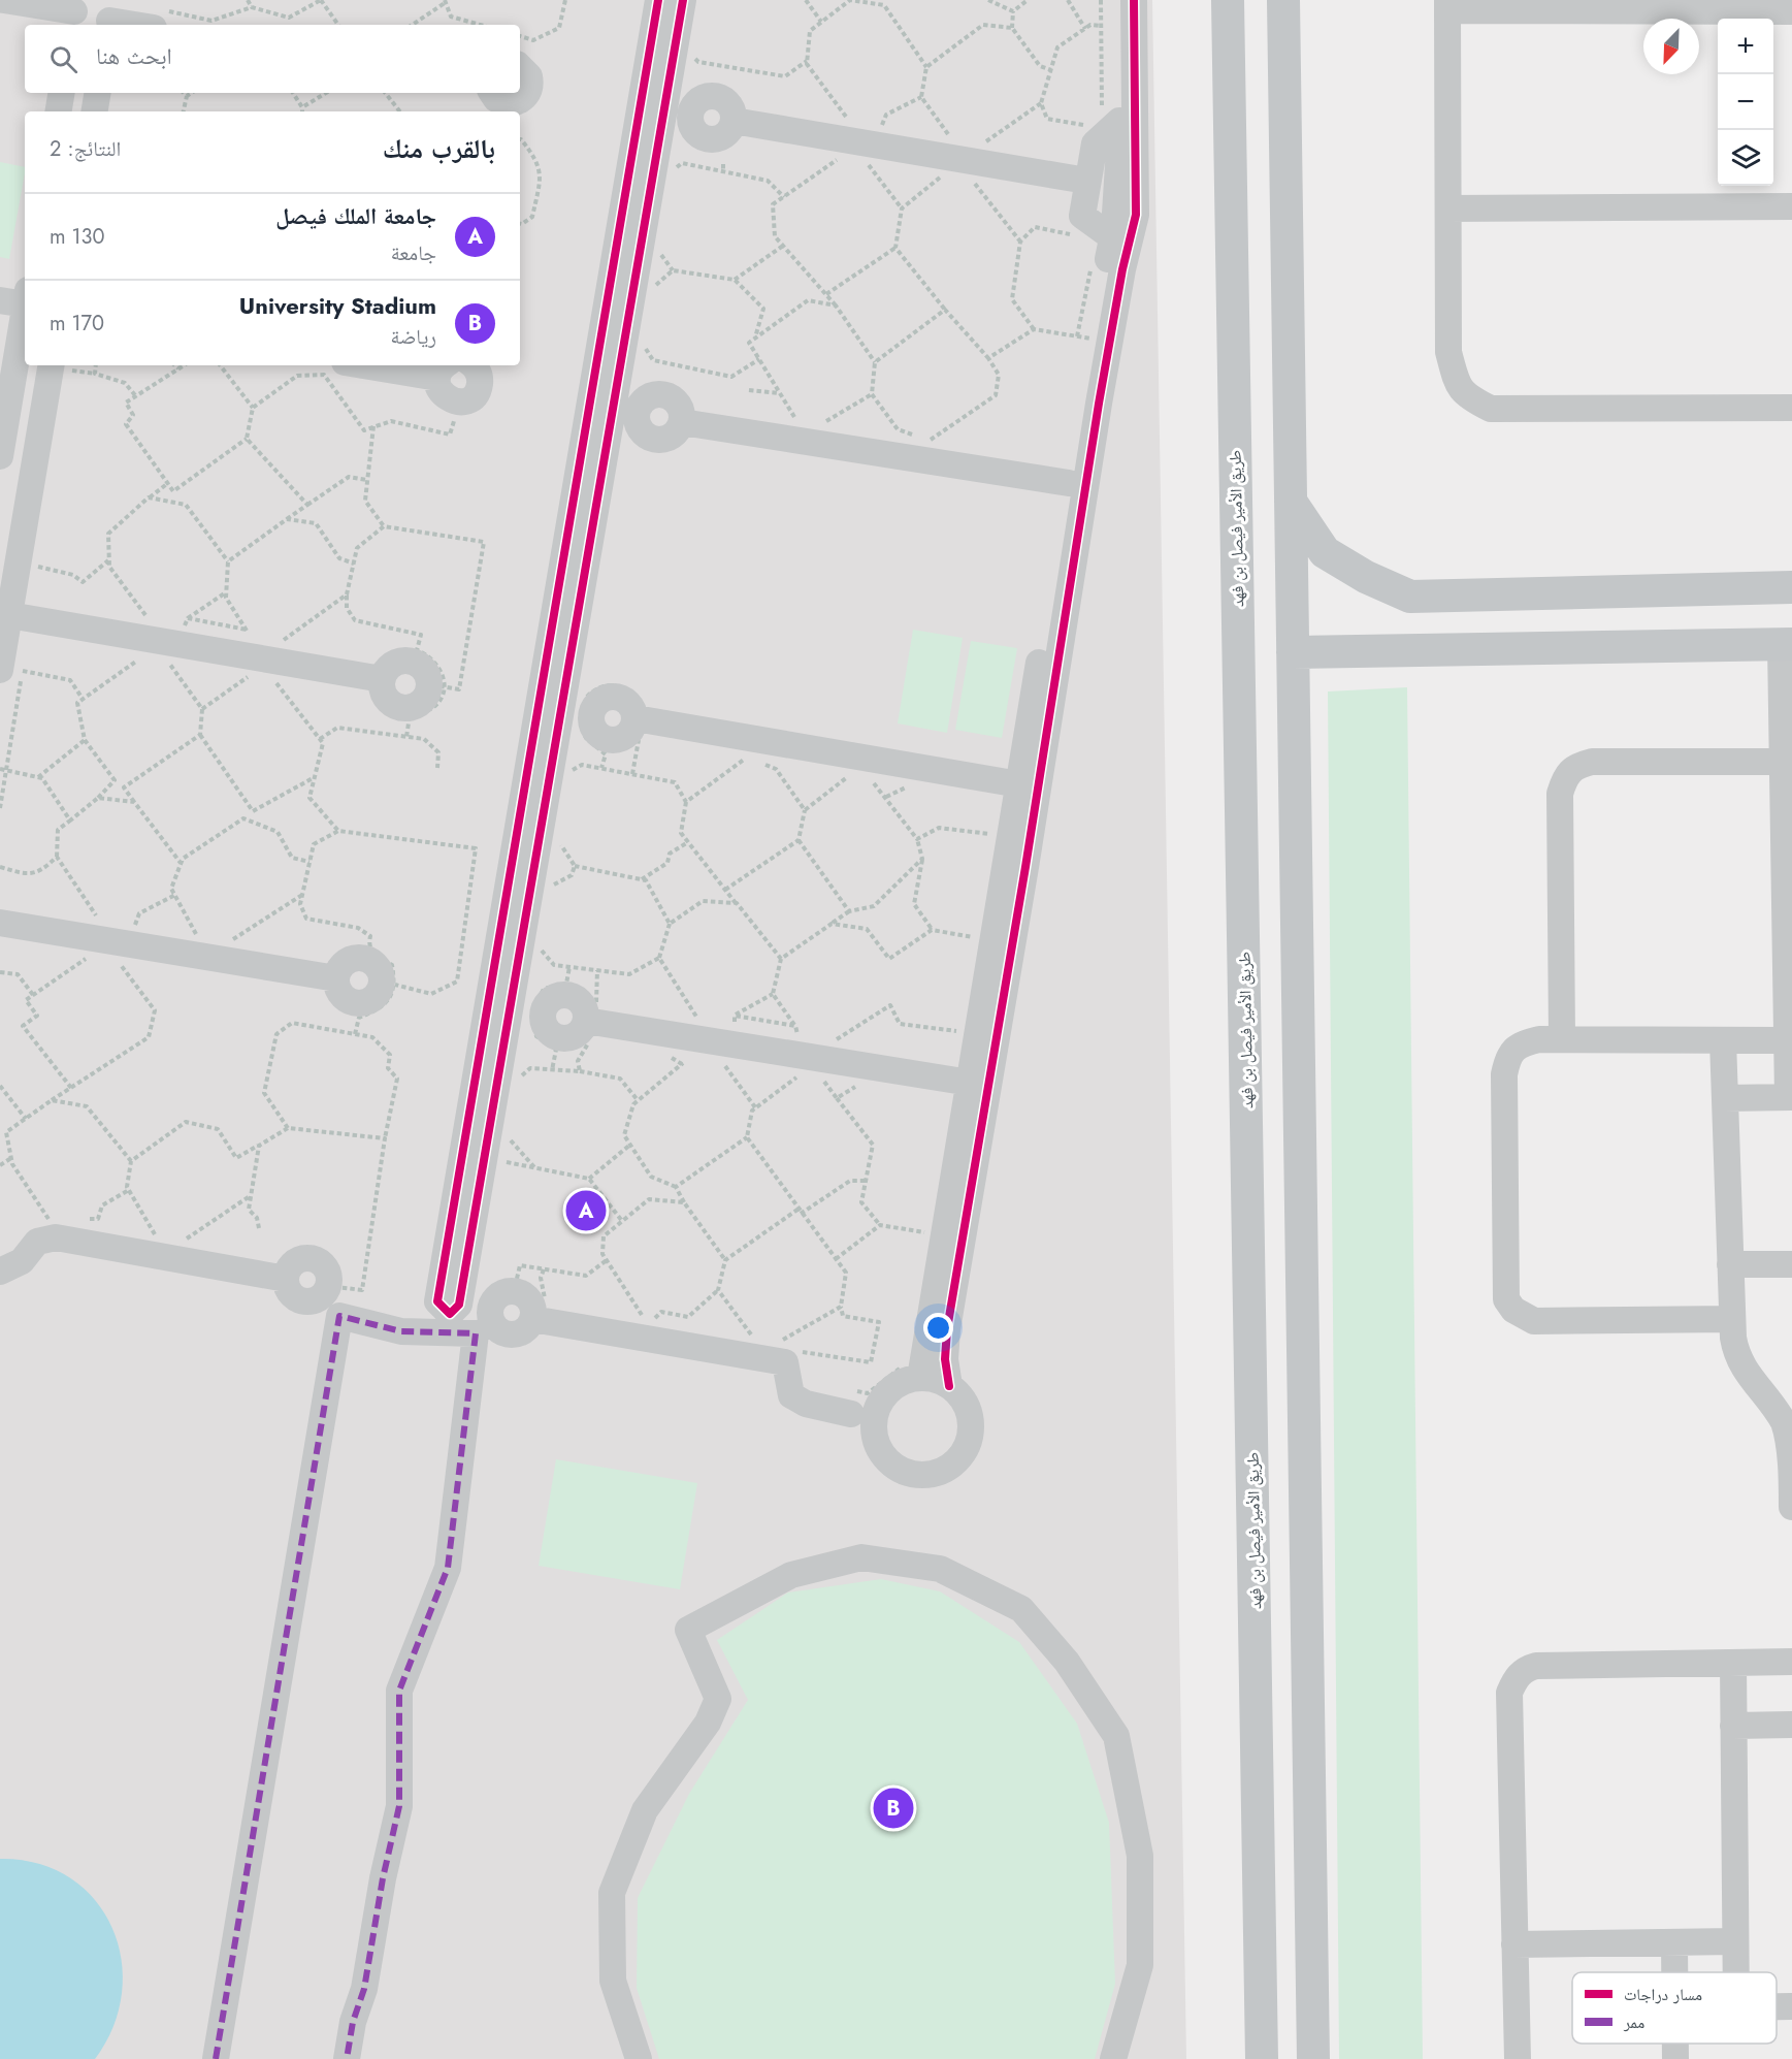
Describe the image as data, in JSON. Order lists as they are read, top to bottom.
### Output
{
  "streets": {
    "main road": ["طريق الأمير فيصل بن فهد"]
  },
  "legend": ["مسار دراجات", "ممر"],
  "north": "bottom left",
  "page": {
    "map_buttons": ["+", "−"],
    "search": "ابحث هنا",
    "heading": ["بالقرب منك", "النتائج: 2"],
    "list": [
      {
        "mark": "A",
        "name": "جامعة الملك فيصل",
        "note": "جامعة",
        "value": "130 m"
      },
      {
        "mark": "B",
        "name": "University Stadium",
        "note": "رياضة",
        "value": "170 m"
      }
    ],
    "pins": ["A", "B"]
  }
}
